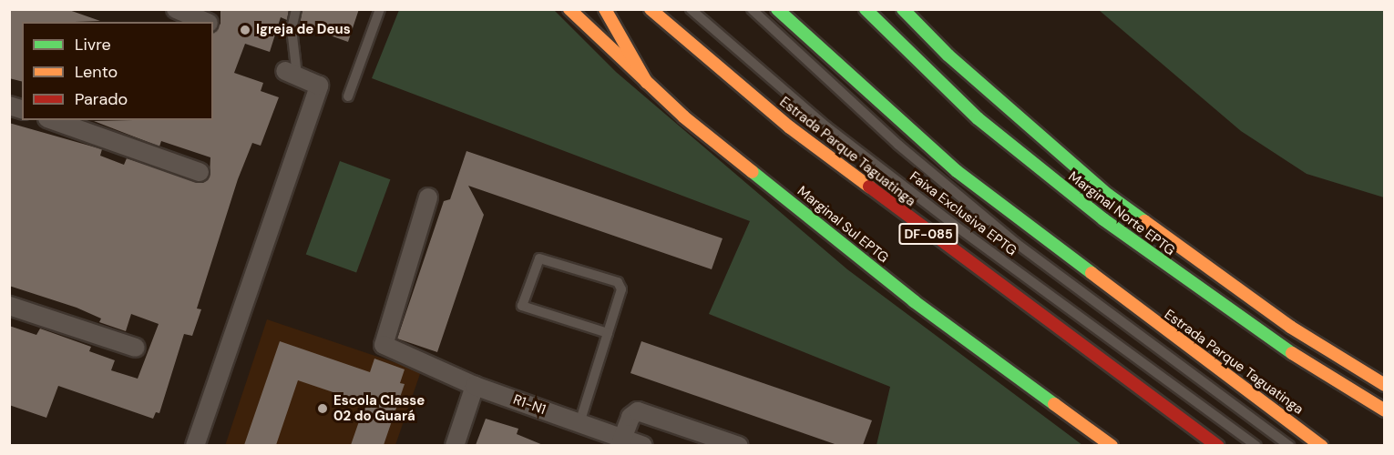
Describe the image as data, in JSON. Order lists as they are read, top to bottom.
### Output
{
  "streets": {
    "main road": [
      "Estrada Parque Taguatinga",
      "Marginal Norte EPTG",
      "Marginal Sul EPTG",
      "DF-085"
    ],
    "street": ["R1-N1"],
    "lane": ["Faixa Exclusiva EPTG"]
  },
  "places": ["Igreja de Deus", "Escola Classe 02 do Guará"],
  "legend": ["Livre", "Lento", "Parado"]
}
